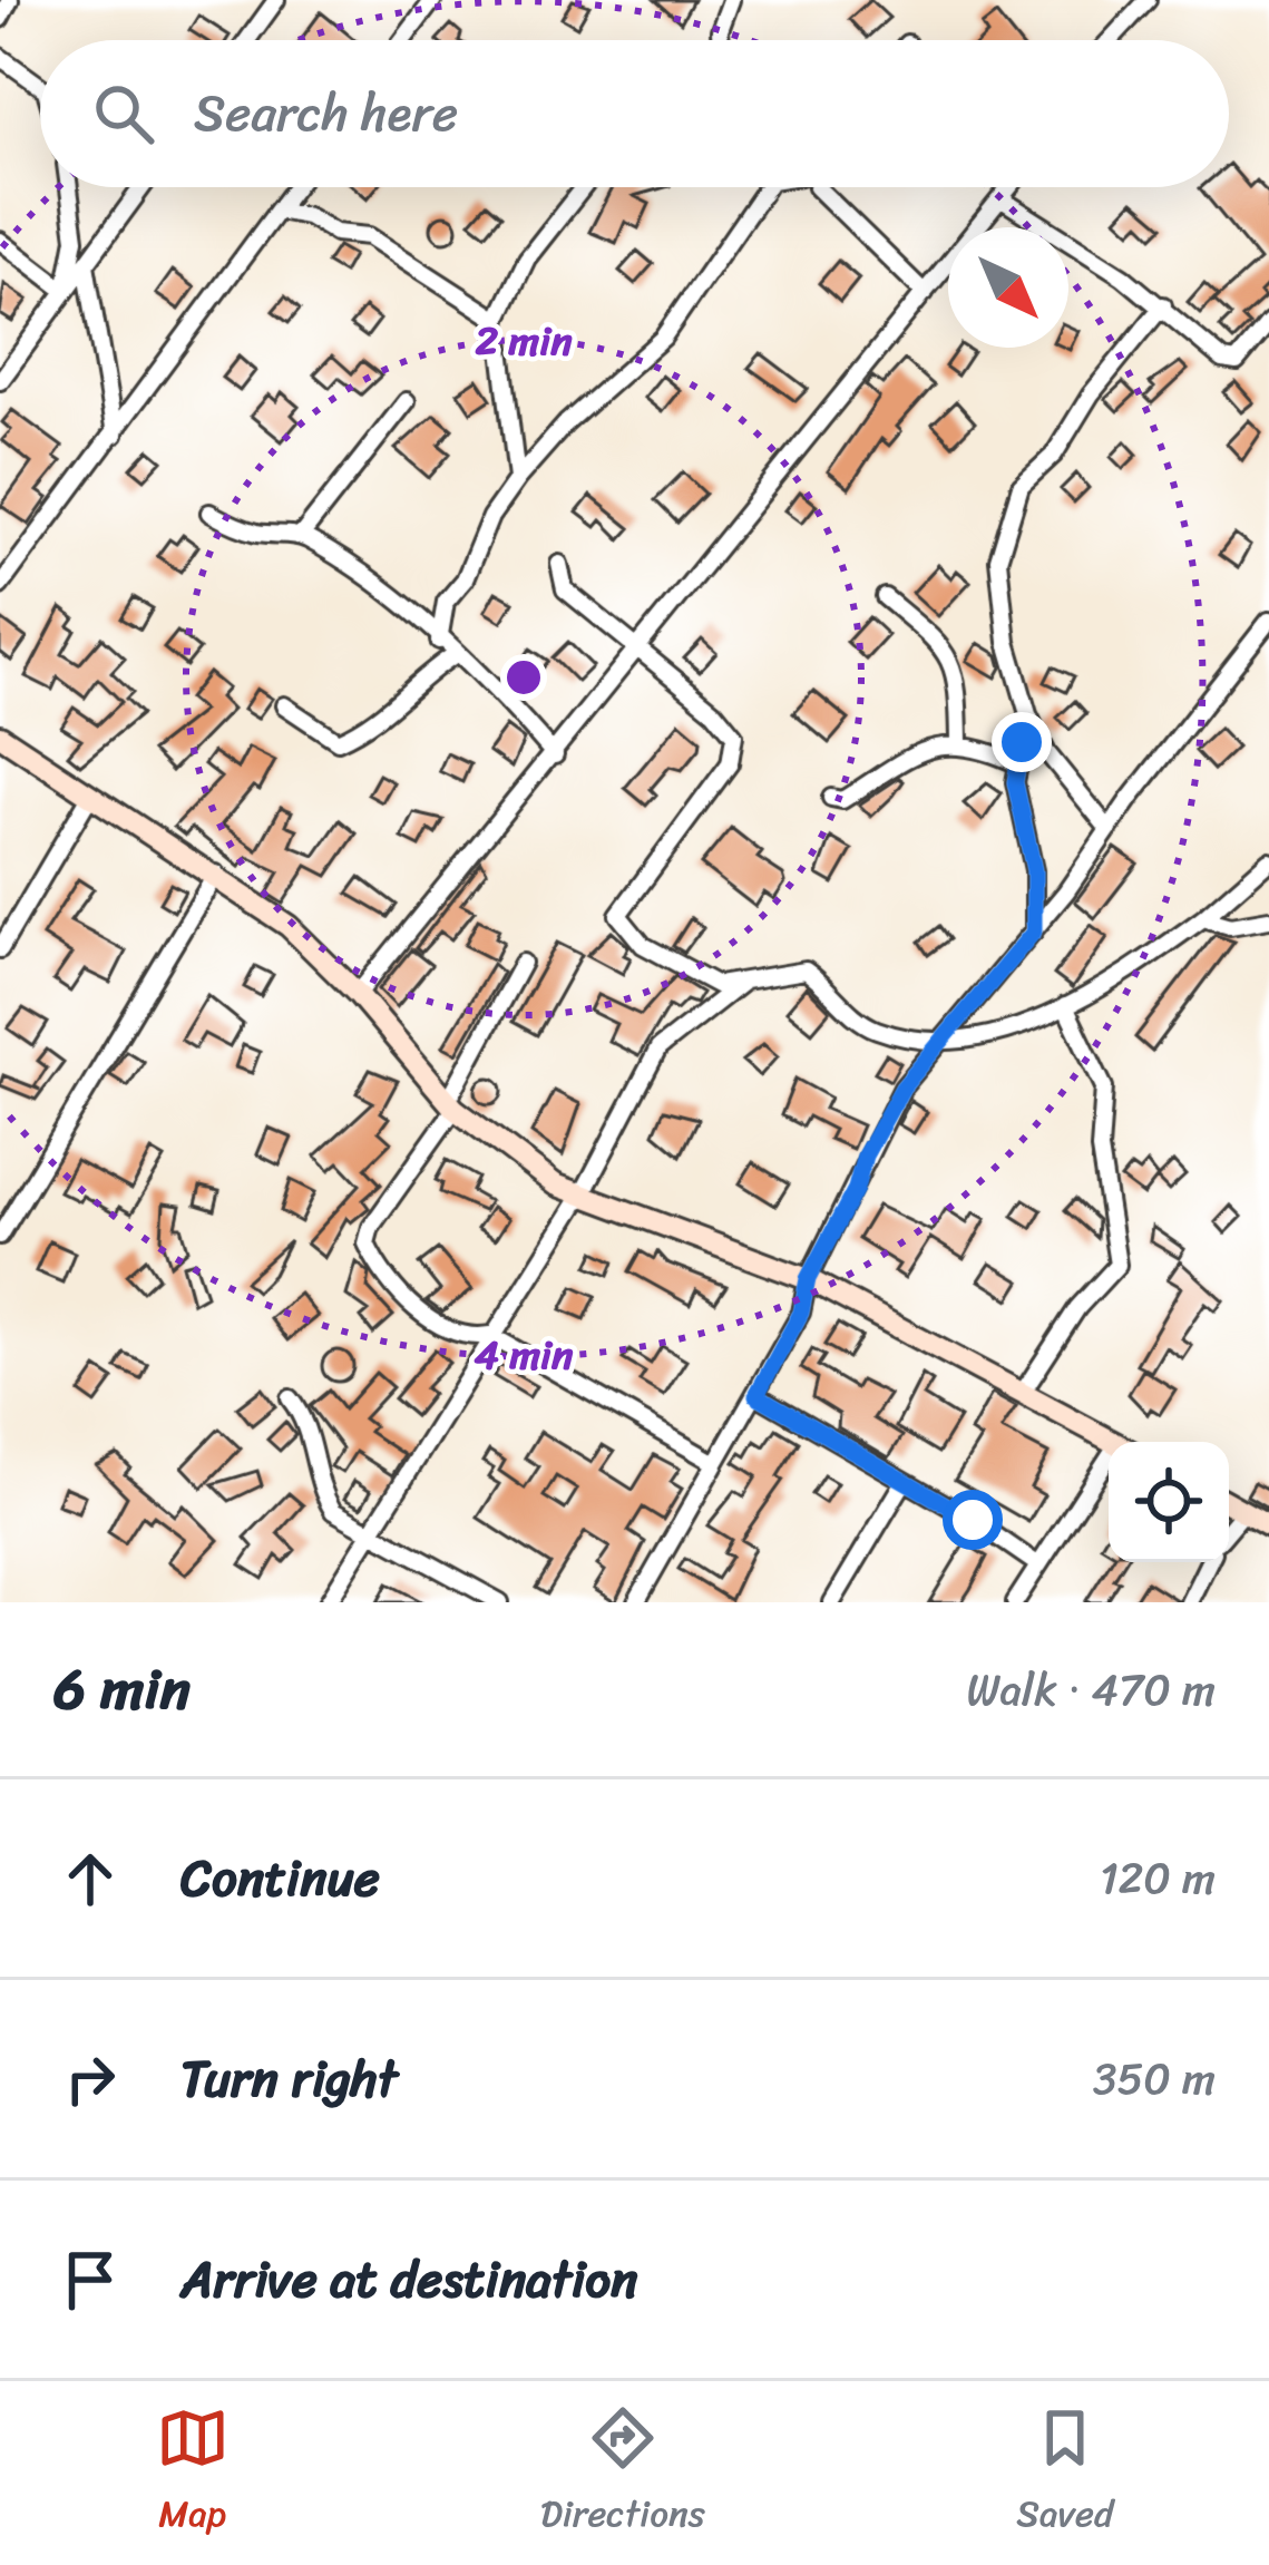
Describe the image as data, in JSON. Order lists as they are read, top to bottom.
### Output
{
  "north": "bottom right",
  "page": {
    "search": "Search here",
    "heading": ["6 min", "Walk · 470 m"],
    "list": [
      ["Continue", "120 m"],
      ["Turn right", "350 m"],
      "Arrive at destination"
    ],
    "nav": ["Map", "Directions", "Saved"]
  },
  "rings": ["2 min", "4 min"]
}
